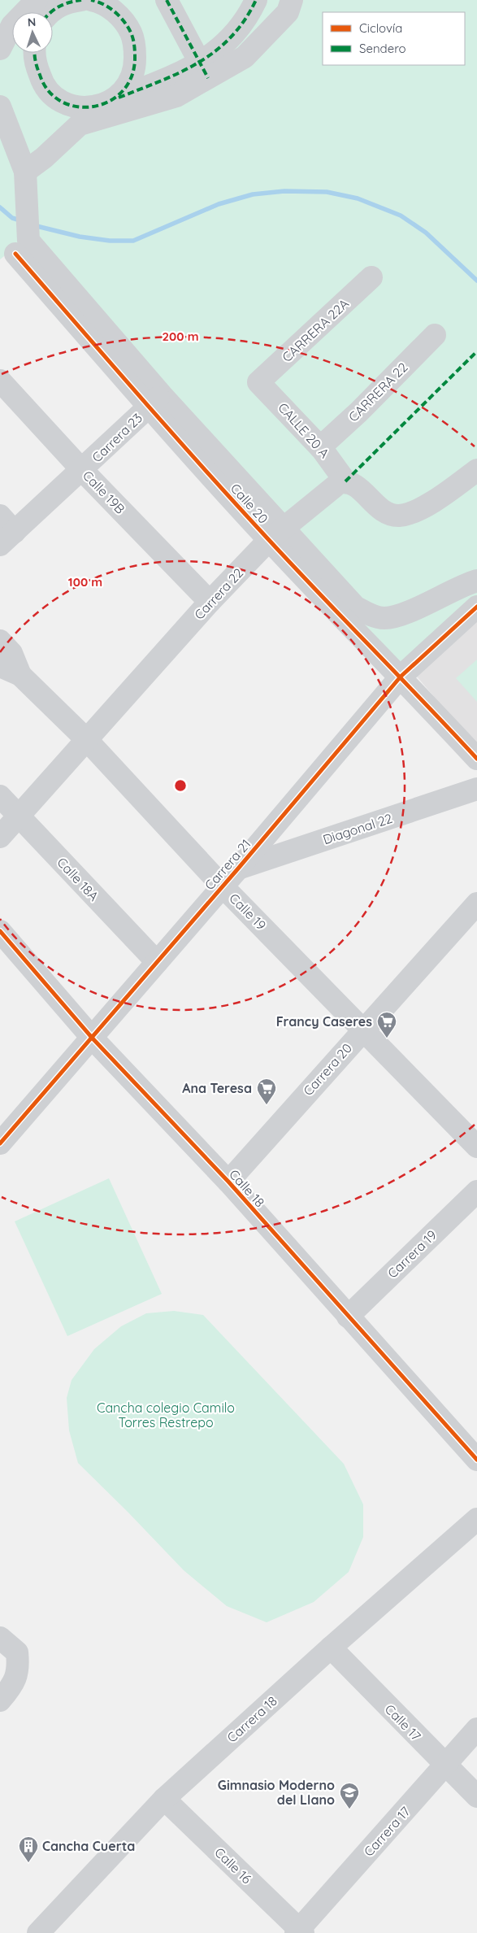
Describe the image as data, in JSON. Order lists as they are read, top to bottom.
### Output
{
  "streets": {
    "street": [
      "CARRERA 22A",
      "CARRERA 22",
      "CALLE 20 A",
      "Carrera 23",
      "Calle 19B",
      "Calle 20",
      "Carrera 22",
      "Diagonal 22",
      "Carrera 21",
      "Calle 18A",
      "Calle 19",
      "Carrera 20",
      "Calle 18",
      "Carrera 19",
      "Carrera 18",
      "Calle 17",
      "Carrera 17",
      "Calle 16"
    ]
  },
  "crossings": [
    ["CARRERA 22A", "CALLE 20 A"],
    ["CARRERA 22", "CALLE 20 A"],
    ["CALLE 20 A", "Carrera 22"],
    ["Carrera 23", "Calle 19B"],
    ["Carrera 23", "Calle 20"],
    ["Calle 19B", "Carrera 22"],
    ["Calle 20", "Carrera 22"],
    ["Calle 20", "Carrera 21"],
    ["Carrera 22", "Calle 18A"],
    ["Carrera 22", "Calle 19"],
    ["Diagonal 22", "Carrera 21"],
    ["Carrera 21", "Calle 18A"],
    ["Carrera 21", "Calle 19"],
    ["Carrera 21", "Calle 18"],
    ["Calle 19", "Carrera 20"],
    ["Carrera 20", "Calle 18"],
    ["Calle 18", "Carrera 19"],
    ["Carrera 18", "Calle 17"],
    ["Carrera 18", "Calle 16"],
    ["Calle 17", "Carrera 17"],
    ["Carrera 17", "Calle 16"]
  ],
  "parks": ["Cancha colegio Camilo Torres Restrepo"],
  "places": {
    "supermarket": ["Francy Caseres", "Ana Teresa"],
    "school or university": ["Gimnasio Moderno del Llano"],
    "building": ["Cancha Cuerta"]
  },
  "legend": ["Ciclovía", "Sendero"],
  "north": "top",
  "rings": ["200 m", "100 m"]
}
